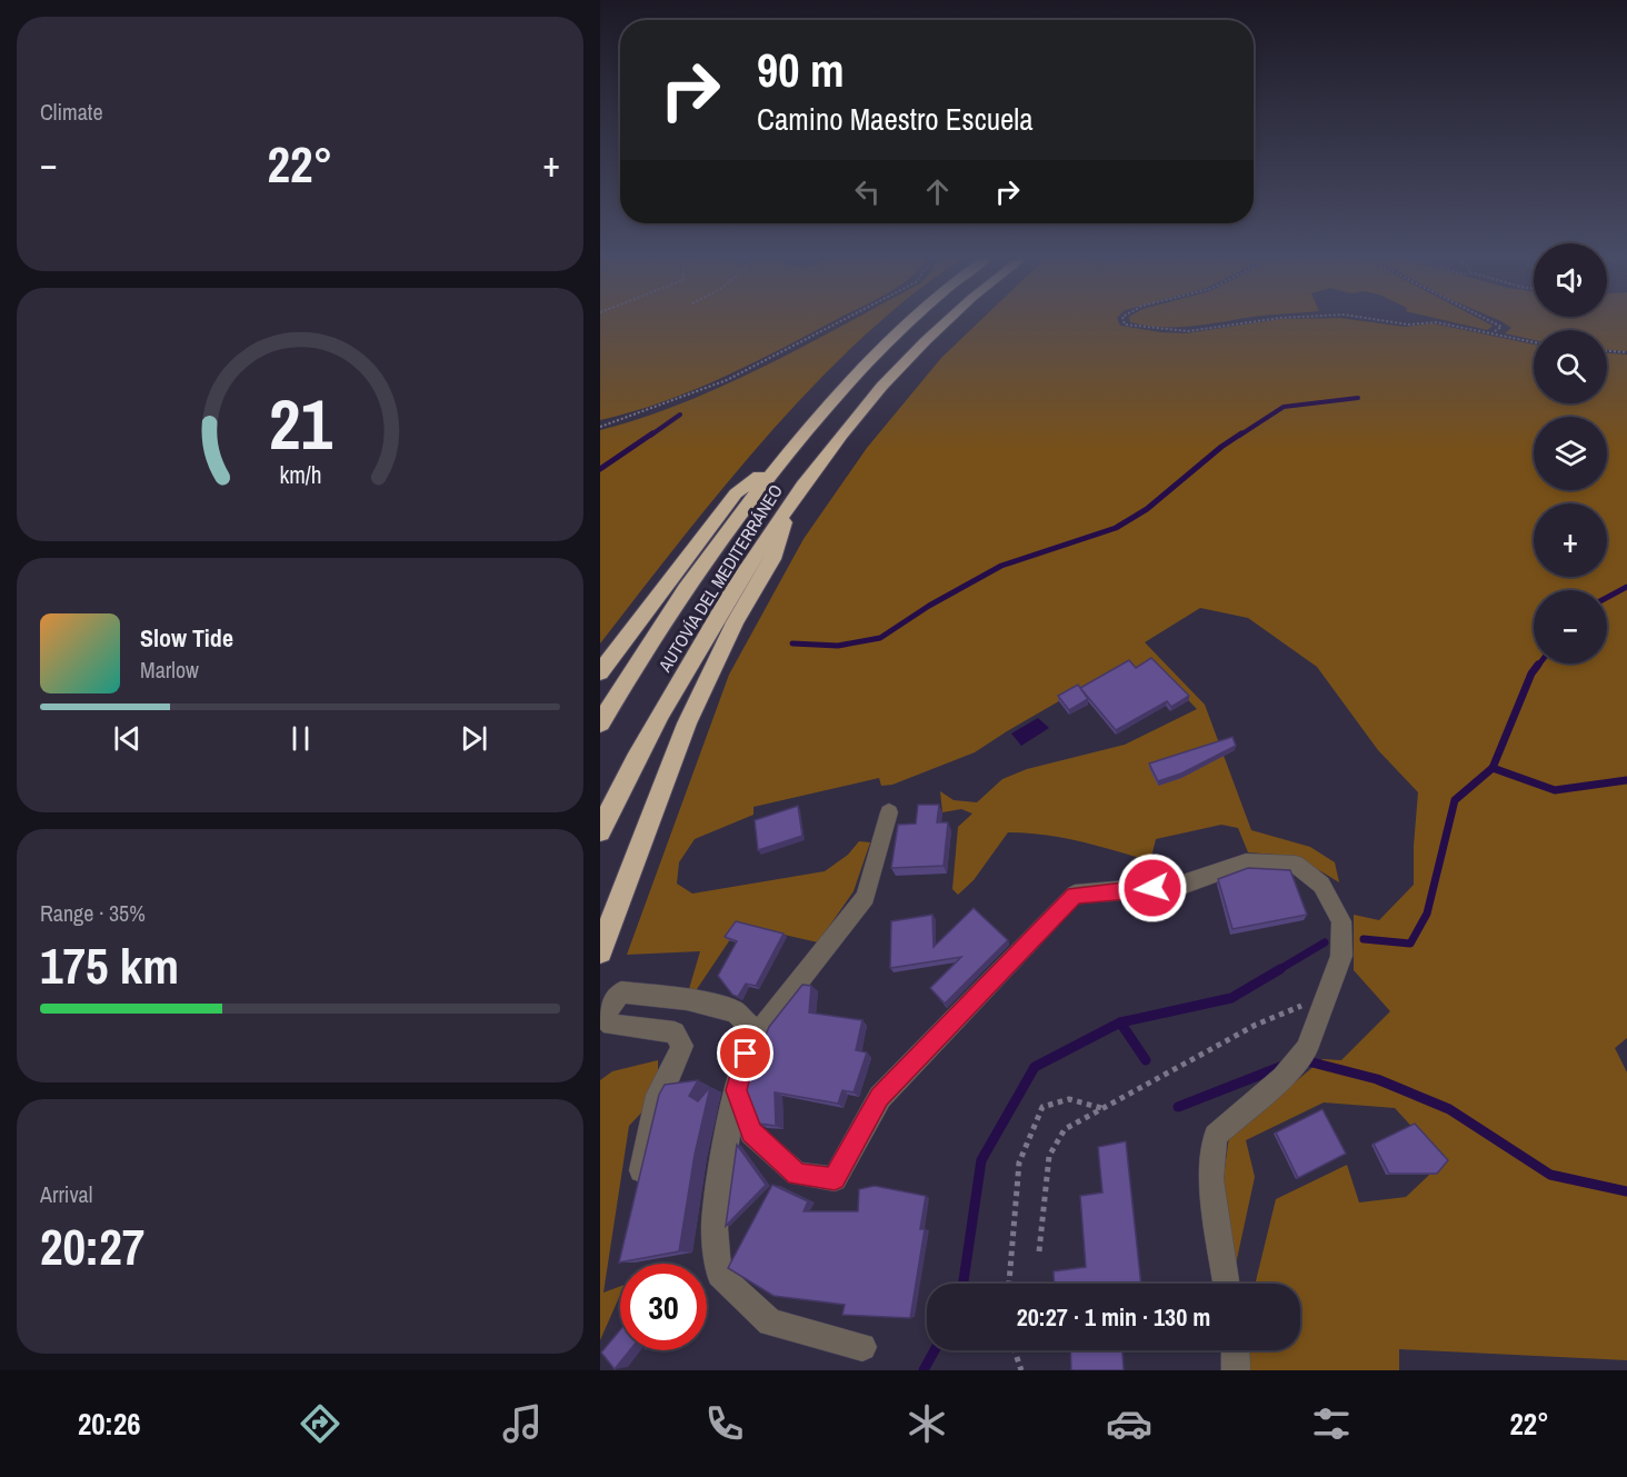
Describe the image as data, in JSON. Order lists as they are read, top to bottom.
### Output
{
  "streets": {
    "highway": ["AUTOVÍA DEL MEDITERRÁNEO"]
  },
  "page": {
    "tile": [
      "Climate",
      ["Range · 35%", "175 km"],
      ["Arrival", "20:27"]
    ],
    "turn": ["90 m", "Camino Maestro Escuela"],
    "heat": ["−", "22°", "+"],
    "map_buttons": ["+", "−"],
    "song": ["Slow Tide", "Marlow"],
    "limit": "30",
    "trip": "20:27 · 1 min · 130 m",
    "tabs": ["20:26", "22°"],
    "gauge": ["21", "km/h"]
  }
}
